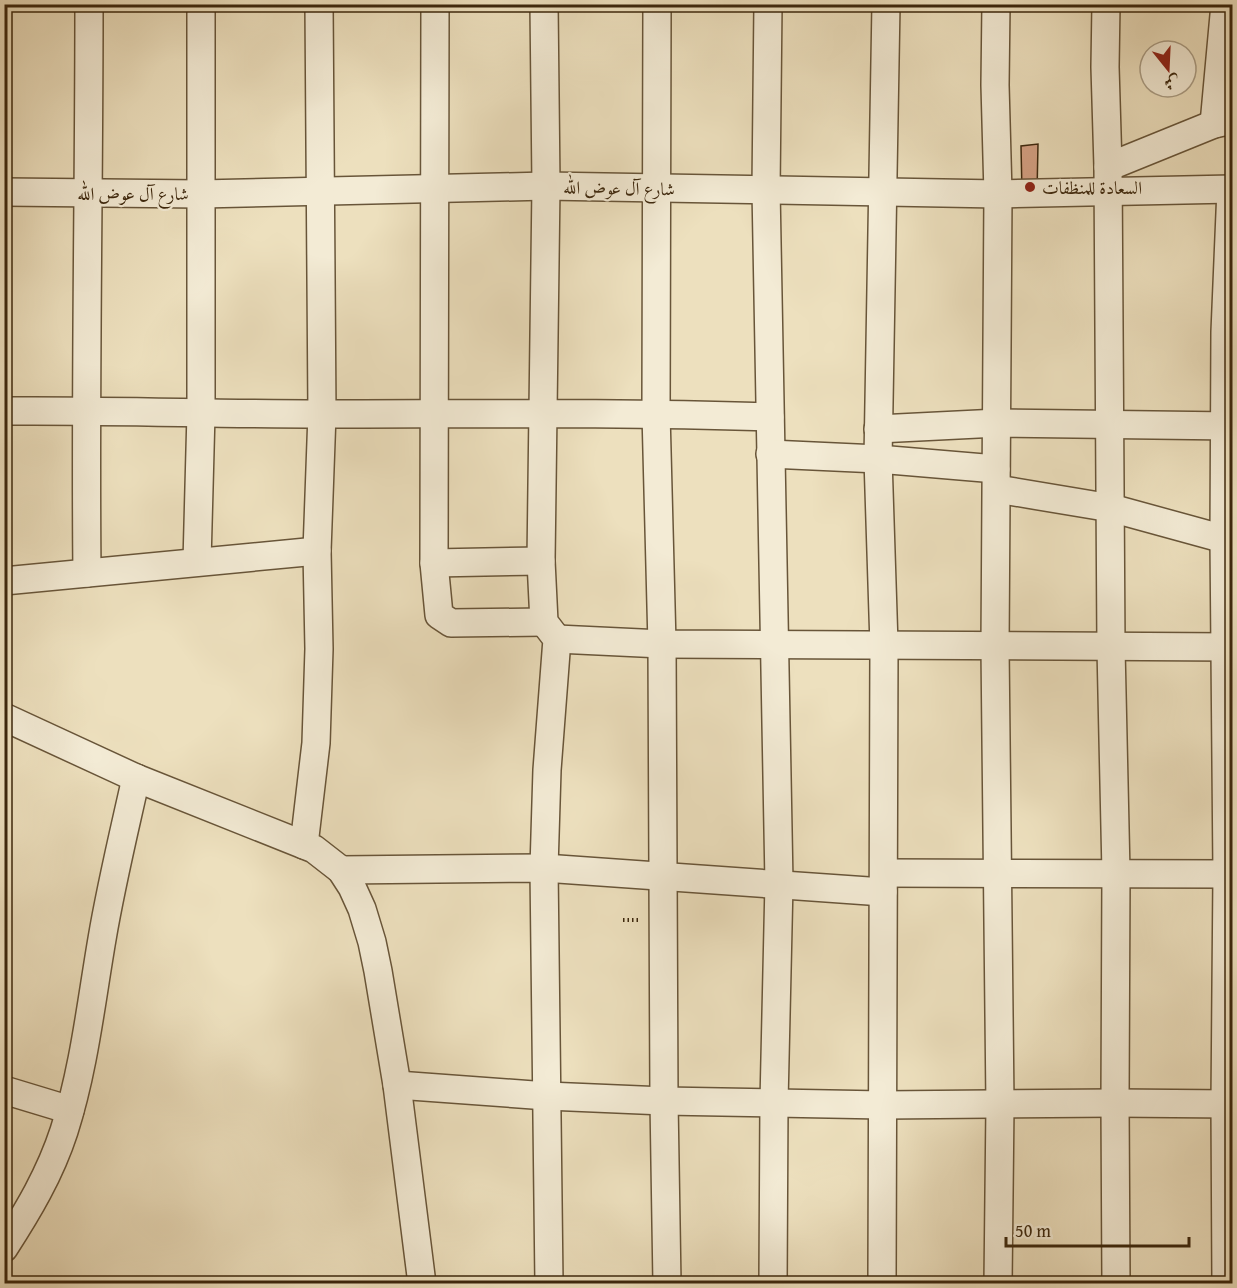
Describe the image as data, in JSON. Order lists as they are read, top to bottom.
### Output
{
  "streets": {
    "street": ["شارع آل عوض الله"]
  },
  "places": ["السعادة للمنظفات"],
  "scale_bar": "50 m",
  "north": "bottom"
}
